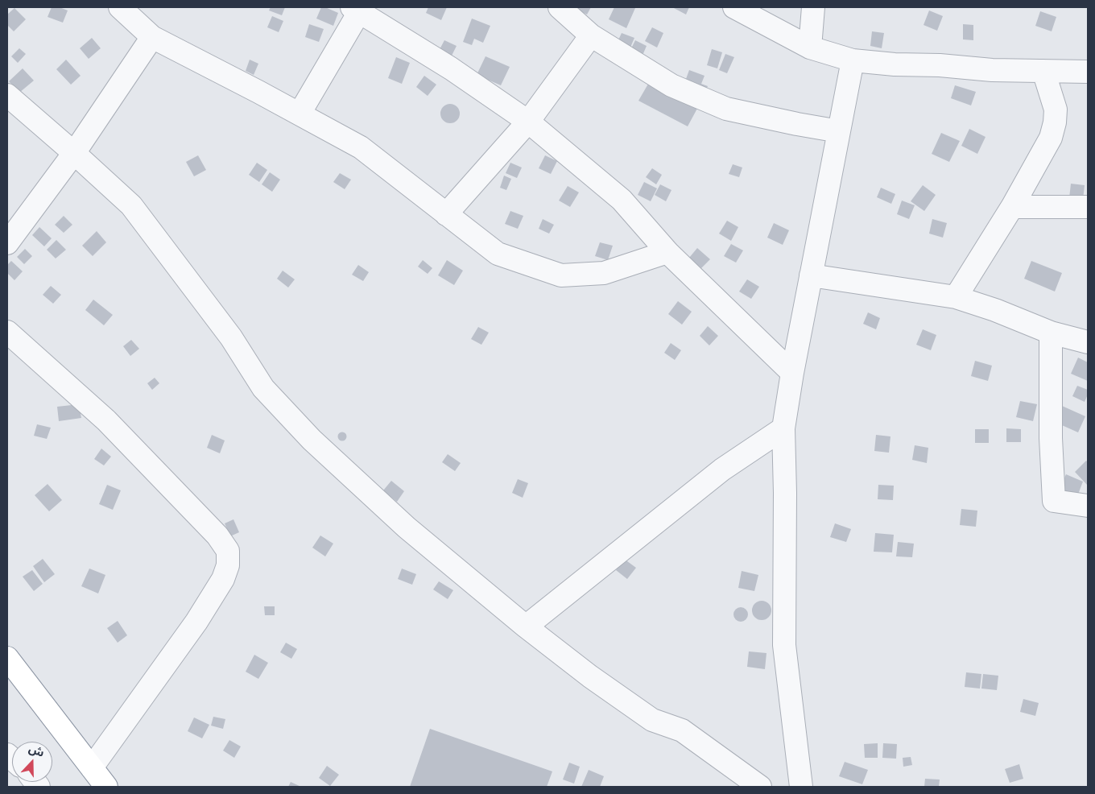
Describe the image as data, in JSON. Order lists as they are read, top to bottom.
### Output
{
  "north": "top"
}
